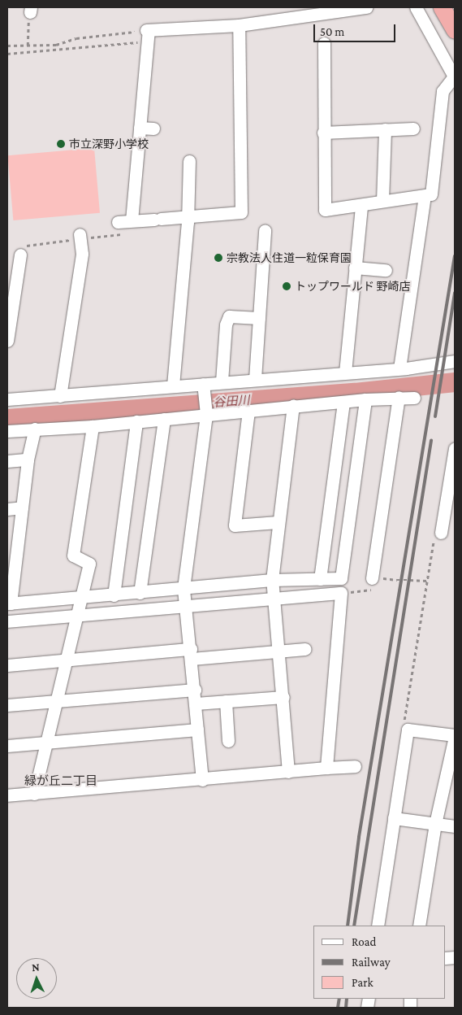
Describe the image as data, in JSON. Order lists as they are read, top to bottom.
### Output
{
  "districts": ["緑が丘二丁目"],
  "water": ["谷田川"],
  "places": ["市立深野小学校", "宗教法人住道一粒保育園", "トップワールド 野崎店"],
  "legend": ["Road", "Railway", "Park"],
  "scale_bar": "50 m",
  "north": "top"
}
